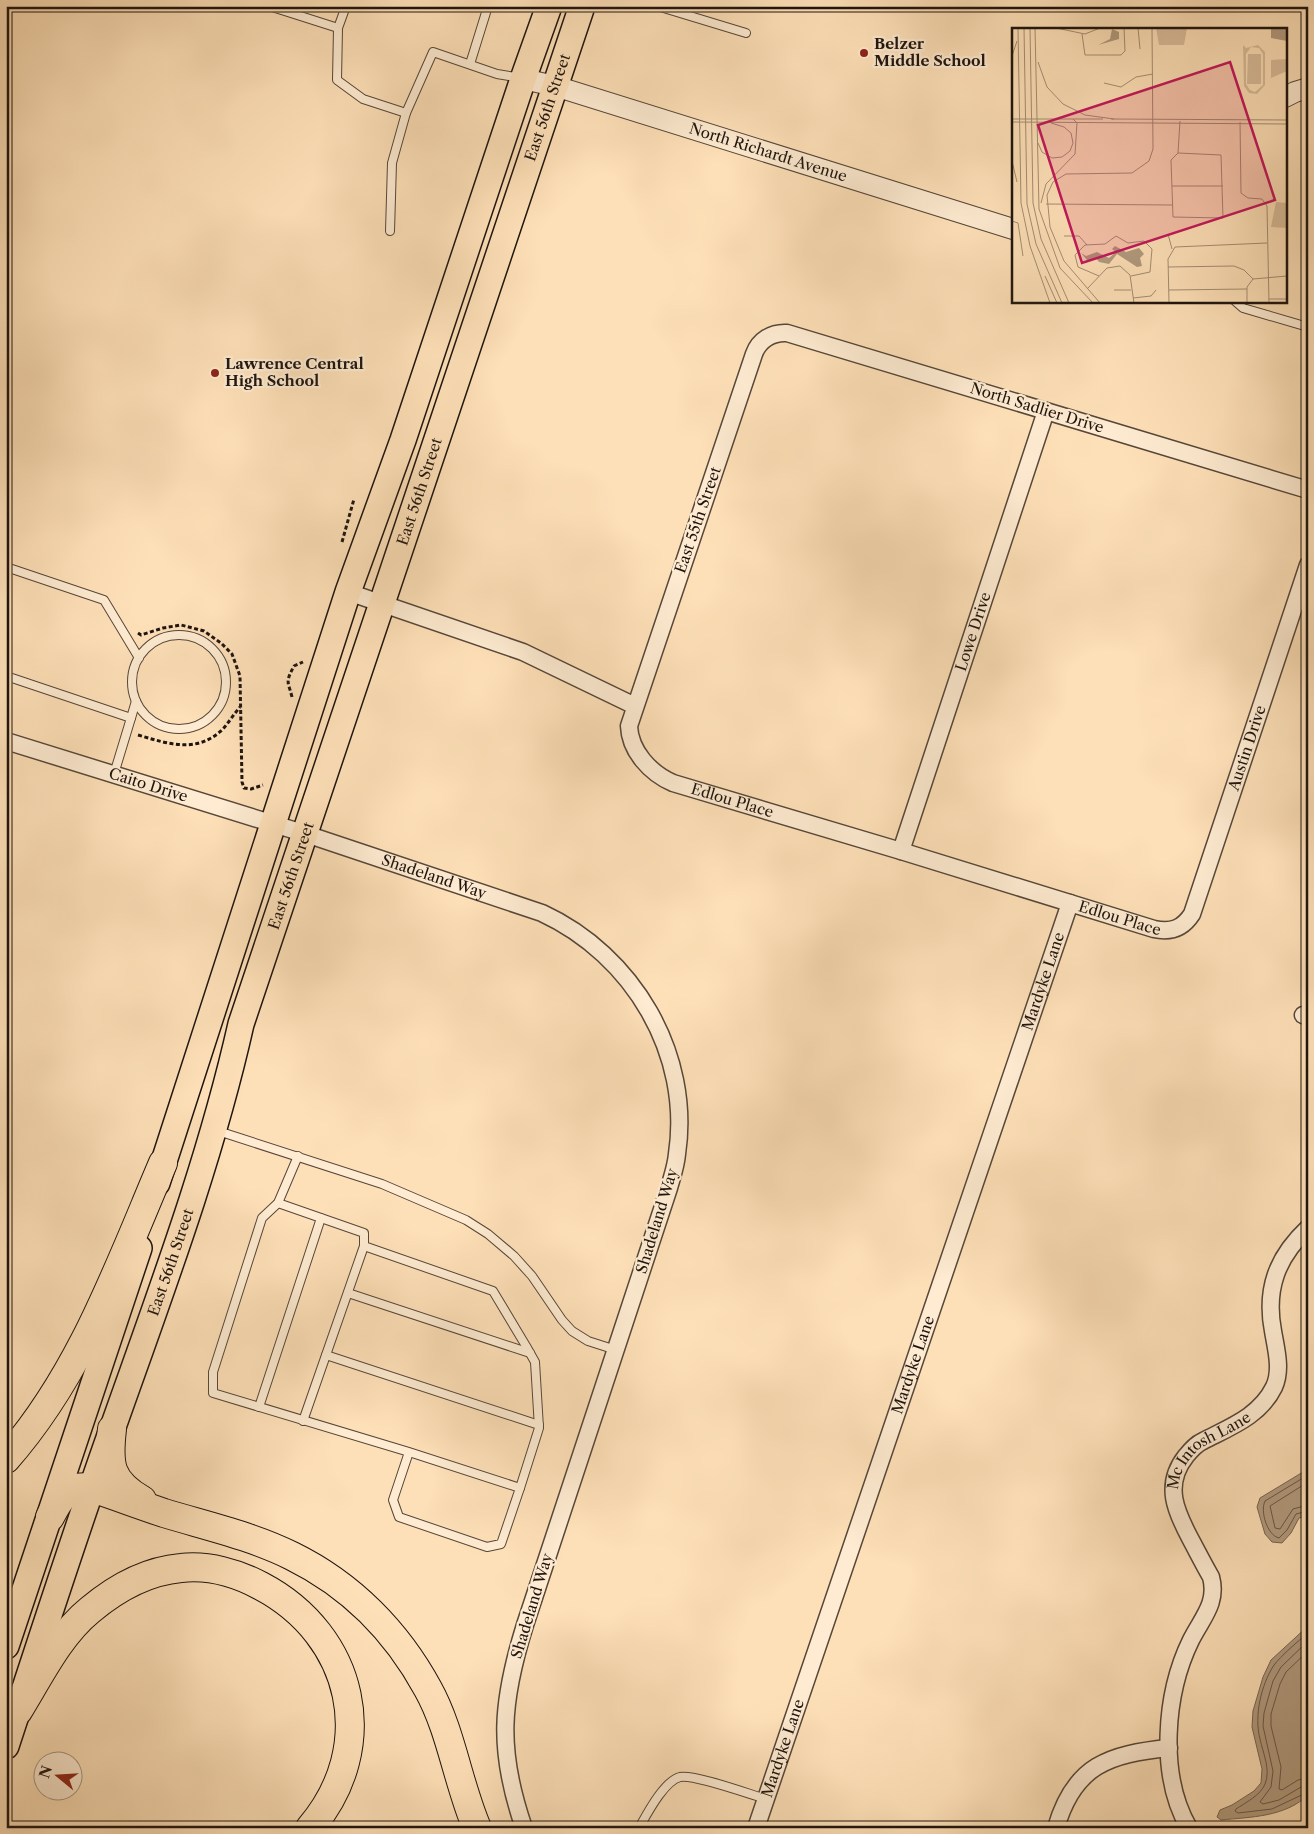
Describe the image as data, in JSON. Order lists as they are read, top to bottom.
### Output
{
  "streets": {
    "main road": ["East 56th Street"],
    "street": [
      "North Richardt Avenue",
      "North Sadlier Drive",
      "East 55th Street",
      "Lowe Drive",
      "Austin Drive",
      "Caito Drive",
      "Edlou Place",
      "Shadeland Way",
      "Mardyke Lane",
      "Mc Intosh Lane"
    ]
  },
  "crossings": [
    ["East 56th Street", "North Richardt Avenue"],
    ["East 56th Street", "Caito Drive"],
    ["East 56th Street", "Shadeland Way"],
    ["North Sadlier Drive", "East 55th Street"],
    ["North Sadlier Drive", "Lowe Drive"],
    ["East 55th Street", "Edlou Place"],
    ["Lowe Drive", "Edlou Place"],
    ["Austin Drive", "Edlou Place"],
    ["Caito Drive", "Shadeland Way"],
    ["Edlou Place", "Mardyke Lane"]
  ],
  "places": ["Belzer Middle School", "Lawrence Central High School"],
  "north": "left"
}
